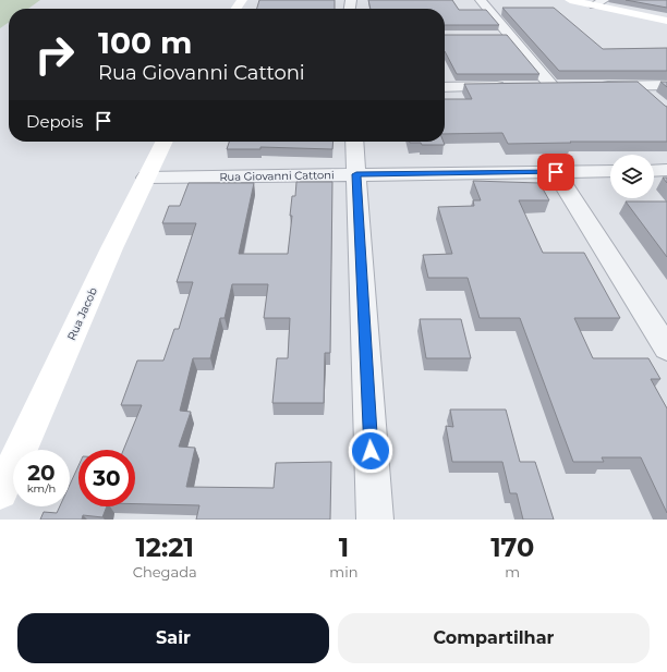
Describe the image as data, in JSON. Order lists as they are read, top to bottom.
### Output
{
  "streets": {
    "street": ["Rua Giovanni Cattoni", "Rua Jacob"]
  },
  "crossings": [
    ["Rua Giovanni Cattoni", "Rua Jacob"]
  ],
  "page": {
    "turn": ["100 m", "Rua Giovanni Cattoni"],
    "then": "Depois",
    "speed": "20 km/h",
    "limit": "30",
    "eta": [
      "12:21",
      "Chegada",
      "1",
      "min",
      "170",
      "m"
    ],
    "buttons": ["Sair", "Compartilhar"]
  }
}
